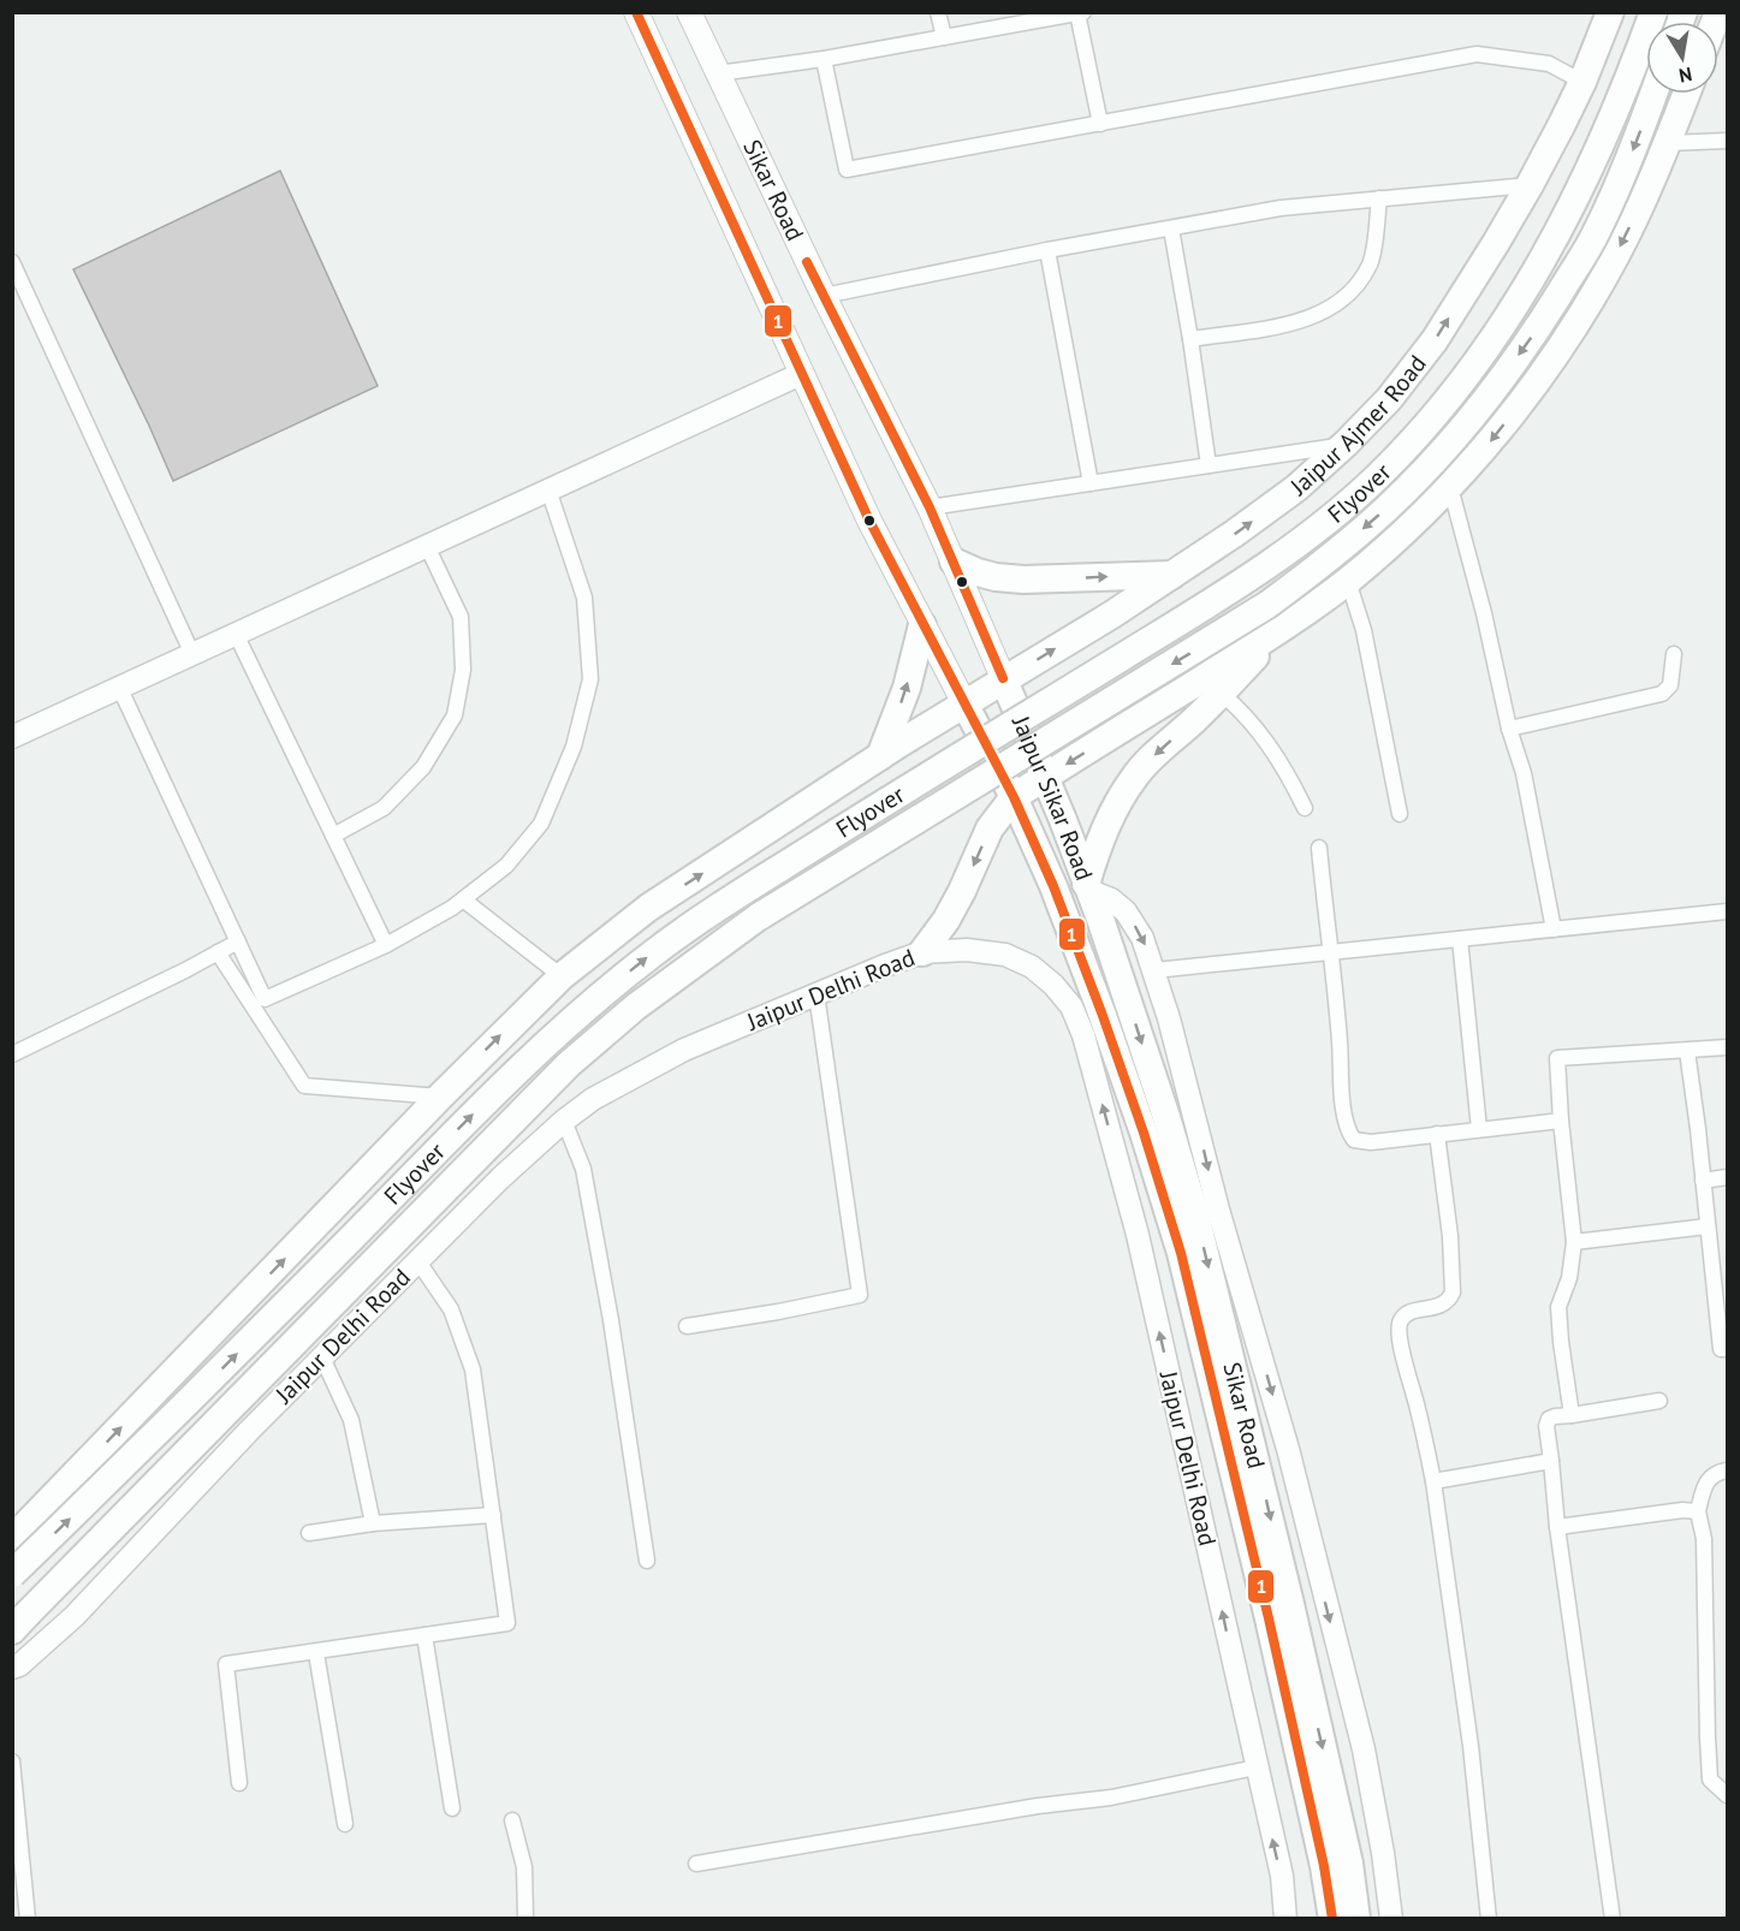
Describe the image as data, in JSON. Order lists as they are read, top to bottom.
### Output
{
  "streets": {
    "highway": [
      "Sikar Road",
      "Jaipur Ajmer Road",
      "Flyover",
      "Jaipur Sikar Road"
    ],
    "main road": ["Jaipur Delhi Road"]
  },
  "crossings": [
    ["Sikar Road", "Jaipur Ajmer Road"],
    ["Sikar Road", "Jaipur Sikar Road"],
    ["Jaipur Ajmer Road", "Jaipur Sikar Road"]
  ],
  "lines": ["transit line 1"],
  "north": "bottom"
}
